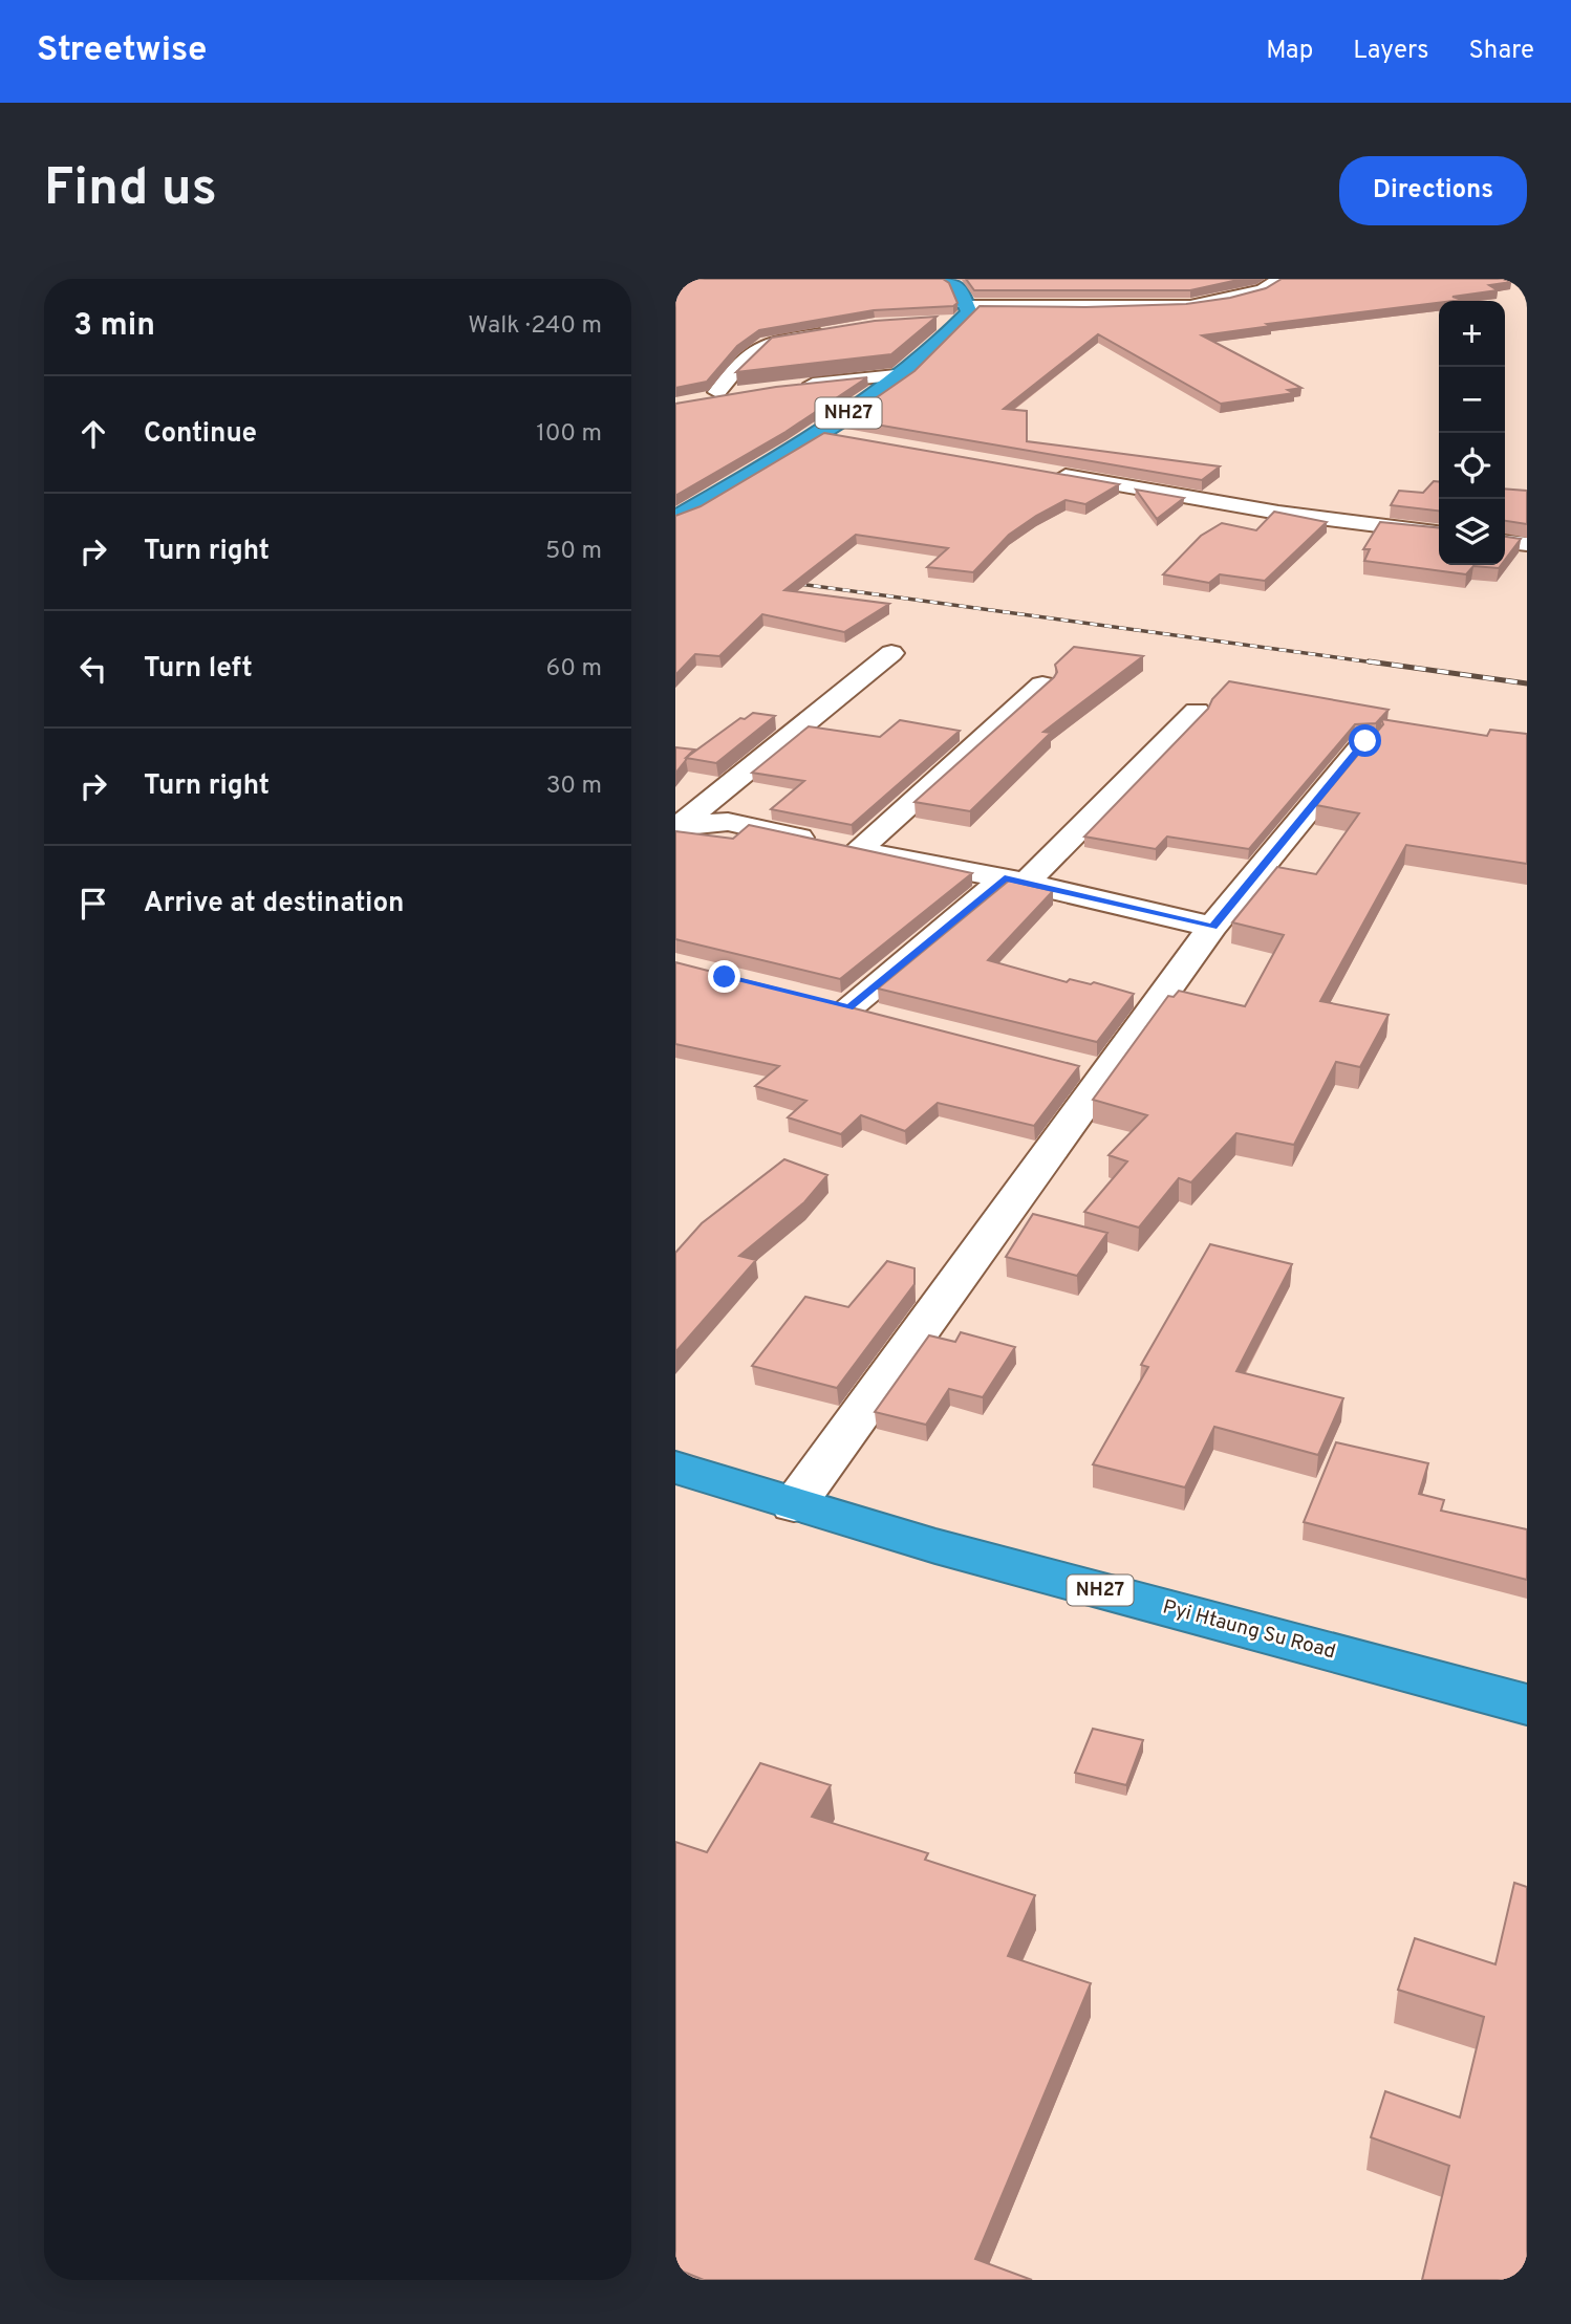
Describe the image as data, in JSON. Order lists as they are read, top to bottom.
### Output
{
  "streets": {
    "highway": ["NH27", "Pyi Htaung Su Road"]
  },
  "page": {
    "header": "Streetwise",
    "nav": ["Map", "Layers", "Share"],
    "buttons": "Directions",
    "title": "Find us",
    "heading": ["3 min", "Walk · 240 m"],
    "map_buttons": ["+", "−"],
    "list": [
      ["Continue", "100 m"],
      ["Turn right", "50 m"],
      ["Turn left", "60 m"],
      ["Turn right", "30 m"],
      "Arrive at destination"
    ]
  }
}
